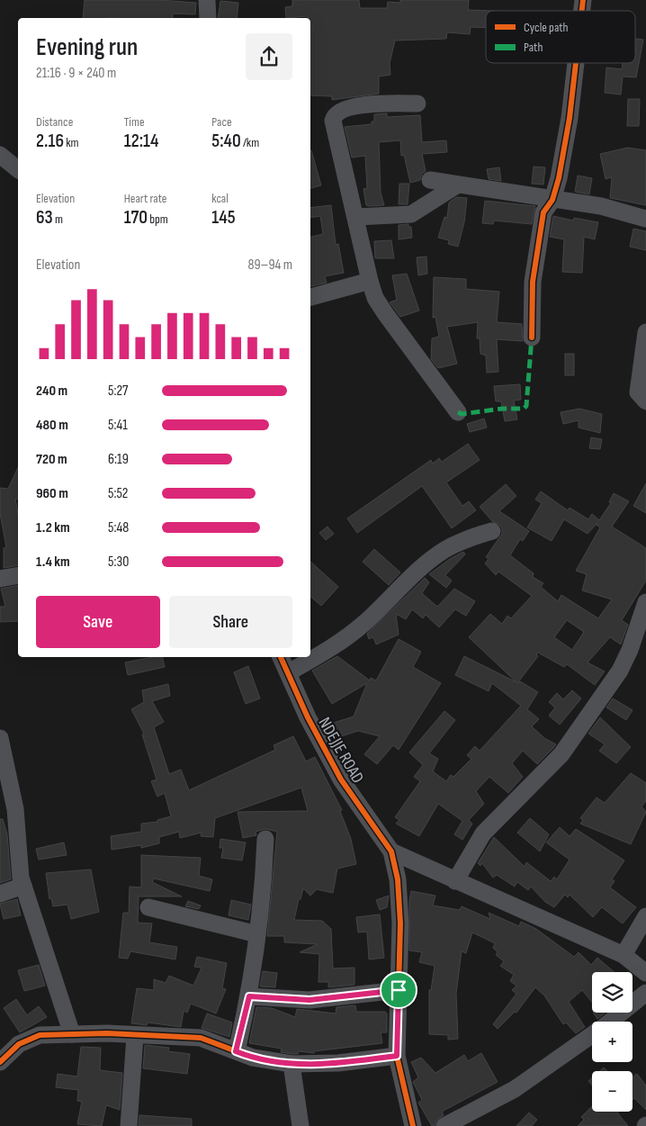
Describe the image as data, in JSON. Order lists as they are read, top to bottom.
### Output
{
  "streets": {
    "street": ["NDEJJE ROAD"]
  },
  "legend": ["Cycle path", "Path"],
  "page": {
    "heading": ["Evening run", "21:16 · 9 × 240 m"],
    "stats": [
      ["Distance", "2.16 km"],
      ["Time", "12:14"],
      ["Pace", "5:40 /km"],
      ["Elevation", "63 m"],
      ["Heart rate", "170 bpm"],
      ["kcal", "145"]
    ],
    "chart": ["Elevation", "89–94 m"],
    "list": [
      {
        "name": "240 m",
        "note": "5:27"
      },
      {
        "name": "480 m",
        "note": "5:41"
      },
      {
        "name": "720 m",
        "note": "6:19"
      },
      {
        "name": "960 m",
        "note": "5:52"
      },
      {
        "name": "1.2 km",
        "note": "5:48"
      },
      {
        "name": "1.4 km",
        "note": "5:30"
      }
    ],
    "buttons": ["Save", "Share"],
    "map_buttons": ["+", "−"]
  }
}
